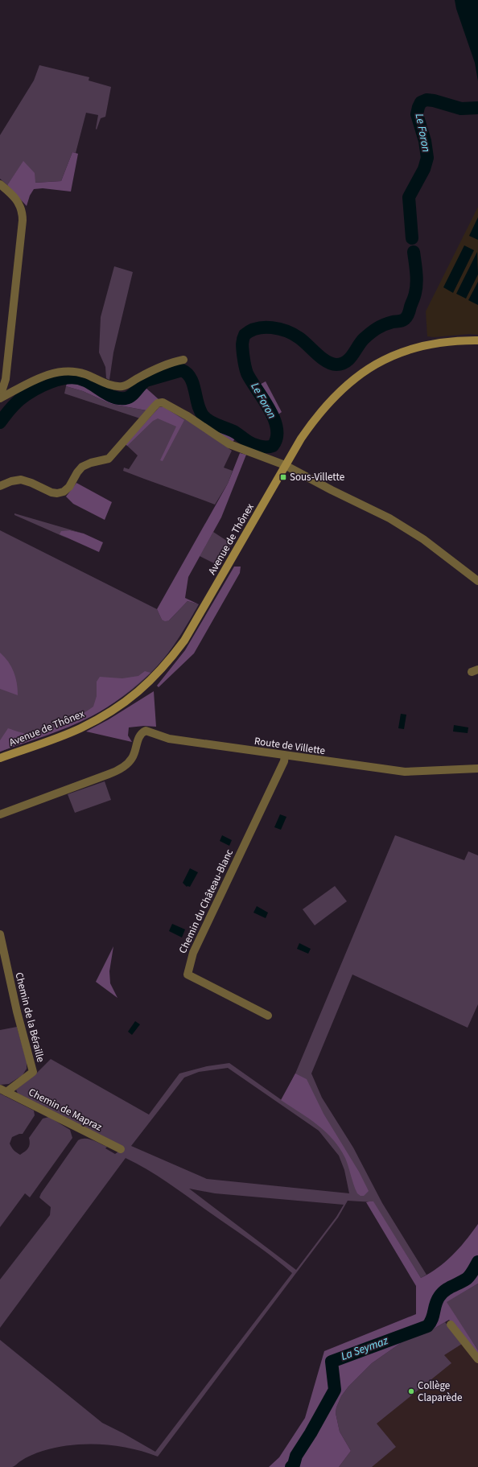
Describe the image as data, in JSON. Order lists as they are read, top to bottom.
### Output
{
  "streets": {
    "main road": ["Avenue de Thônex"],
    "street": [
      "Route de Villette",
      "Chemin du Château-Blanc",
      "Chemin de la Béraille",
      "Chemin de Mapraz"
    ]
  },
  "crossings": [
    ["Route de Villette", "Chemin du Château-Blanc"],
    ["Chemin de la Béraille", "Chemin de Mapraz"]
  ],
  "water": ["Le Foron", "La Seymaz"],
  "places": {
    "transit": ["Sous-Villette"],
    "other": ["Collège Claparède"]
  }
}
